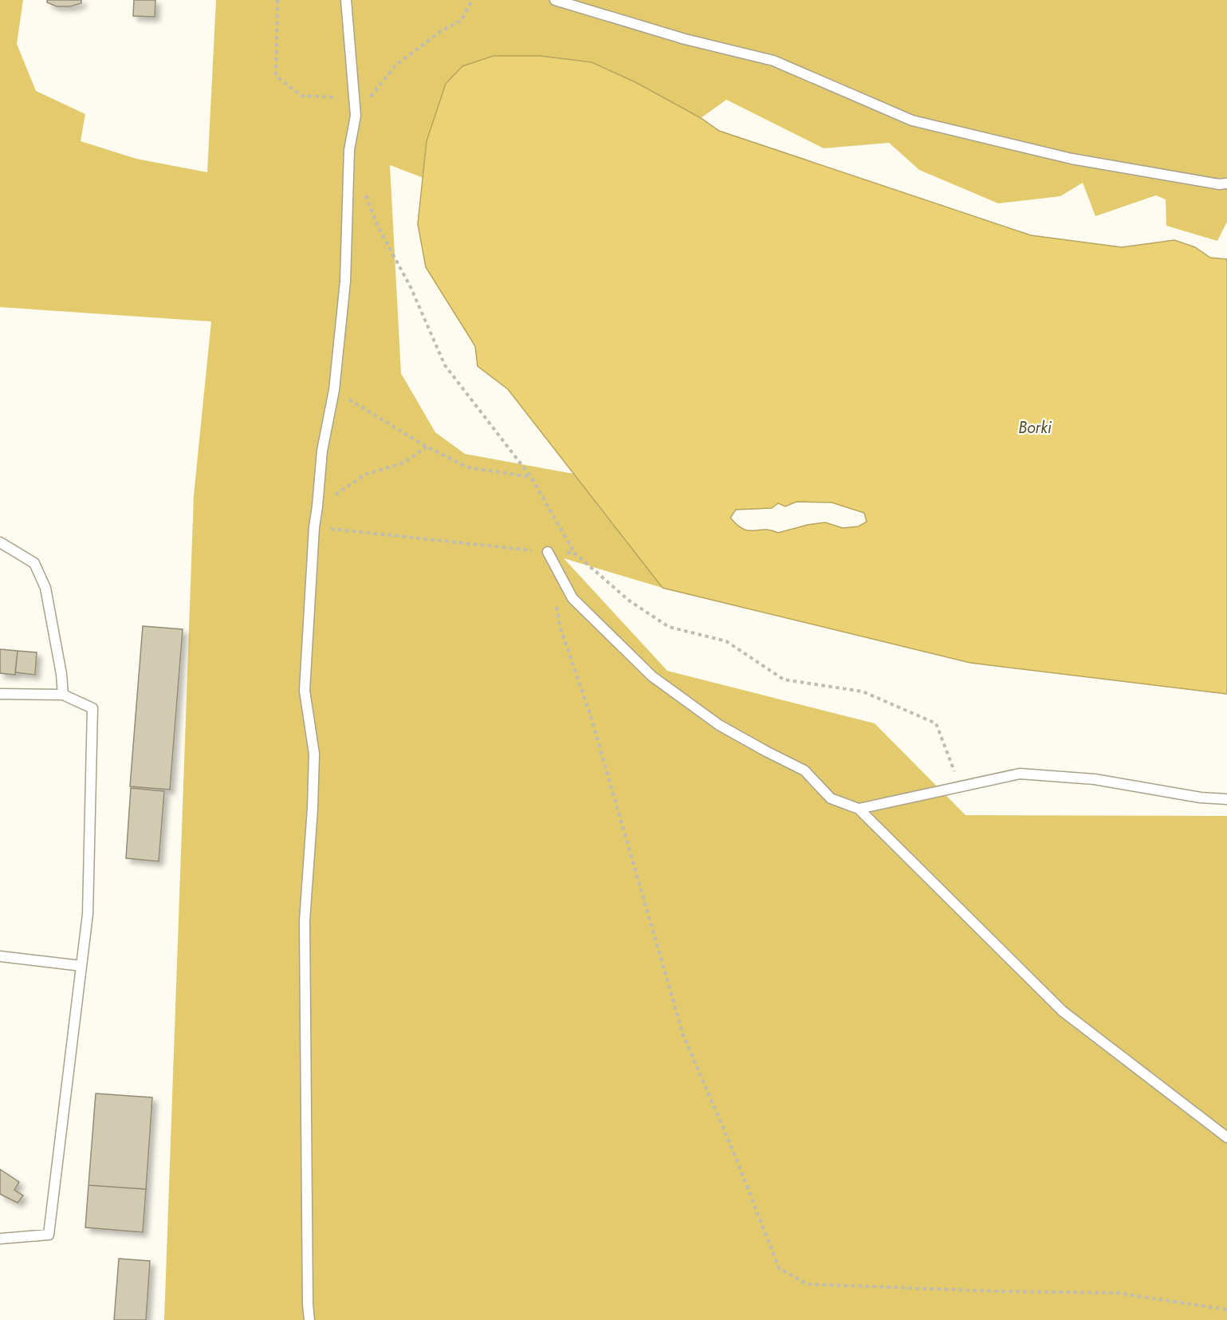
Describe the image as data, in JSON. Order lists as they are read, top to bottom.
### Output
{
  "water": ["Borki"]
}
